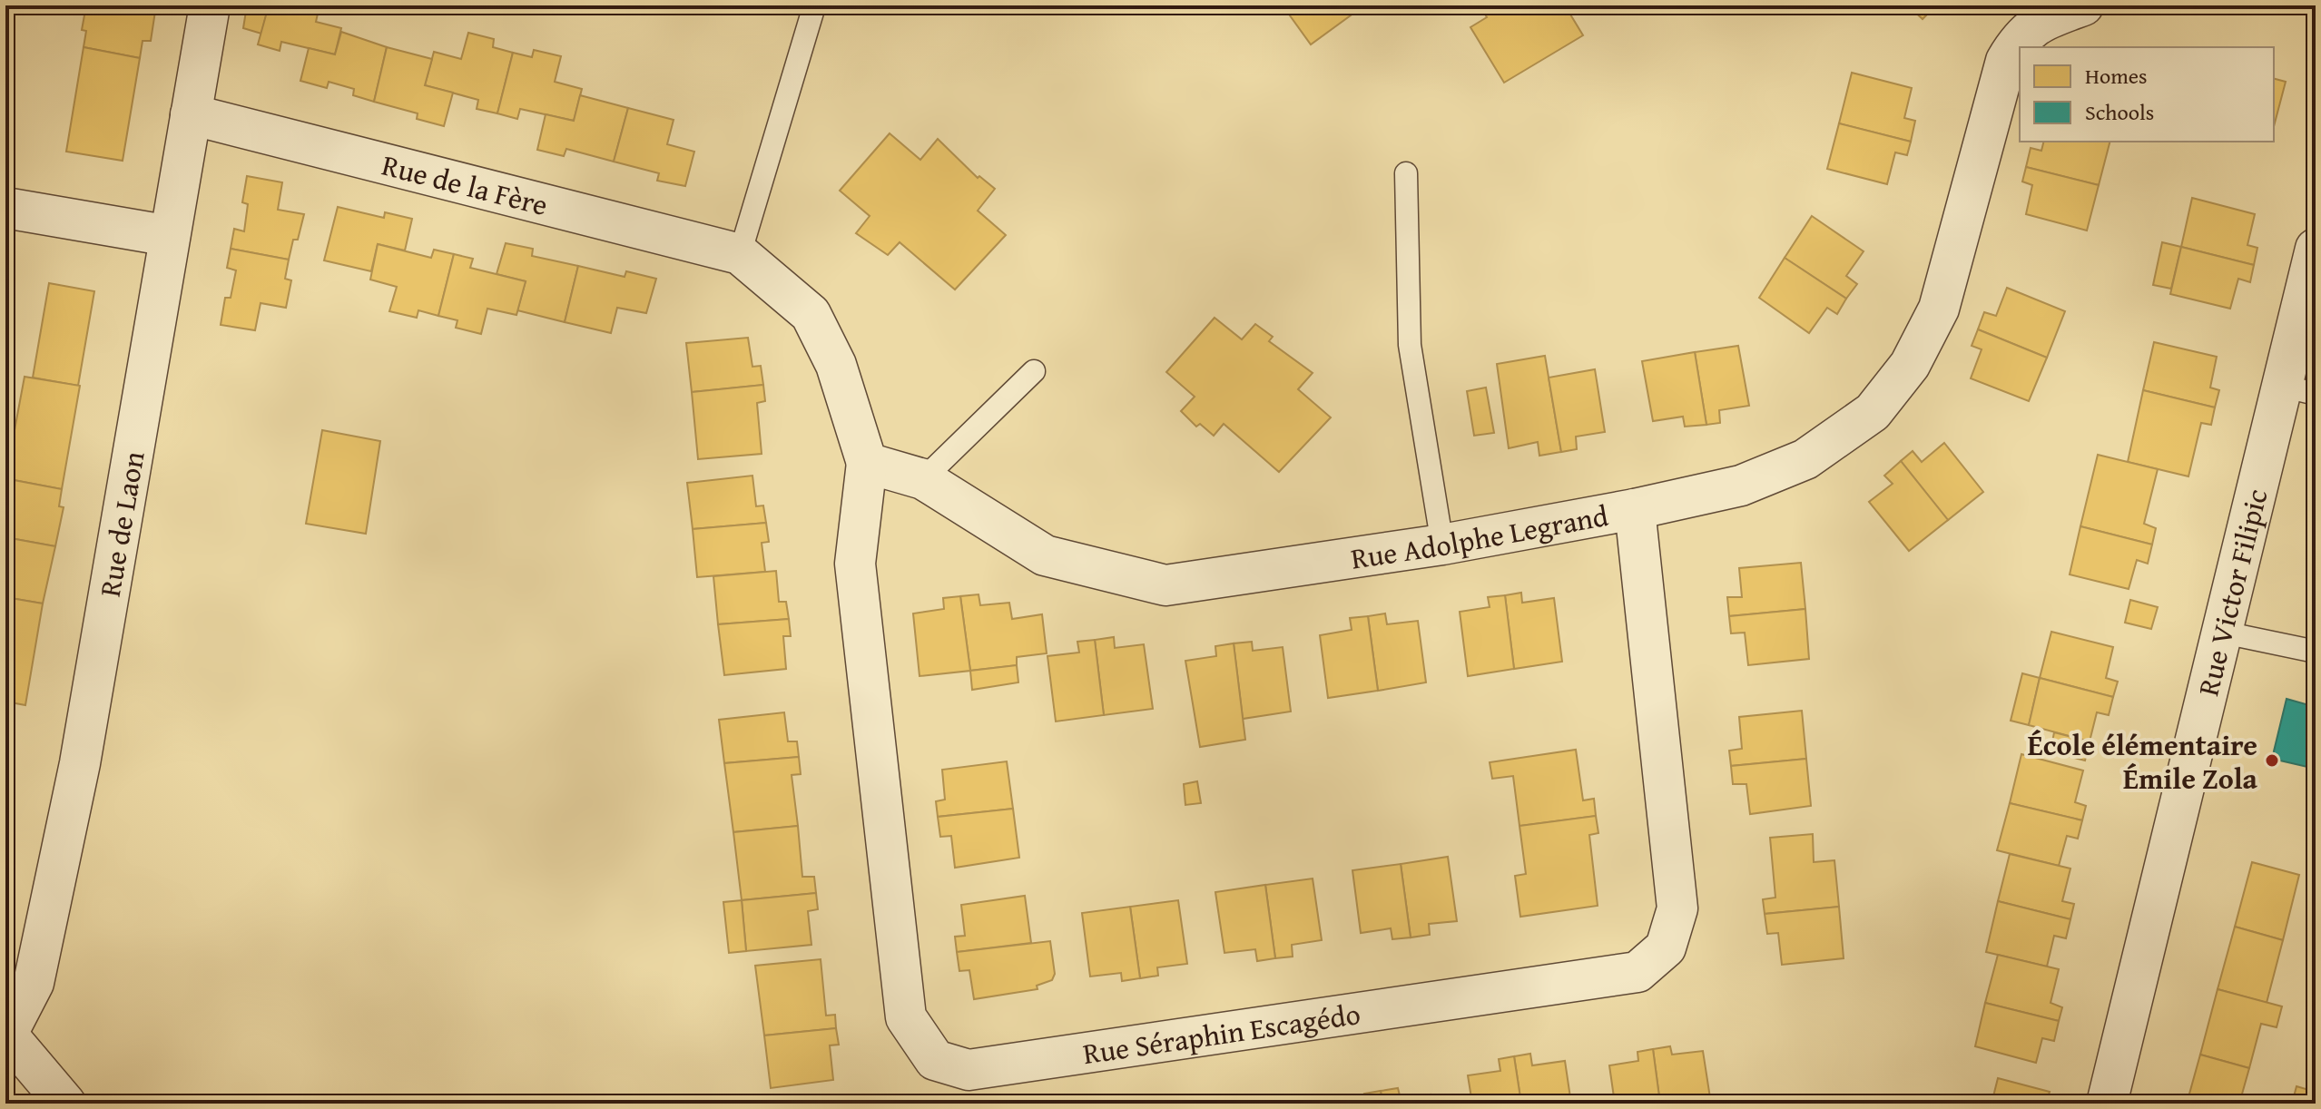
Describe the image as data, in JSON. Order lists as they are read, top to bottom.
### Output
{
  "streets": {
    "street": [
      "Rue de la Fère",
      "Rue de Laon",
      "Rue Adolphe Legrand",
      "Rue Victor Filipic",
      "Rue Séraphin Escagédo"
    ]
  },
  "crossings": [
    ["Rue de la Fère", "Rue de Laon"],
    ["Rue Adolphe Legrand", "Rue Séraphin Escagédo"]
  ],
  "places": ["École élémentaire Émile Zola"],
  "legend": ["Homes", "Schools"]
}
